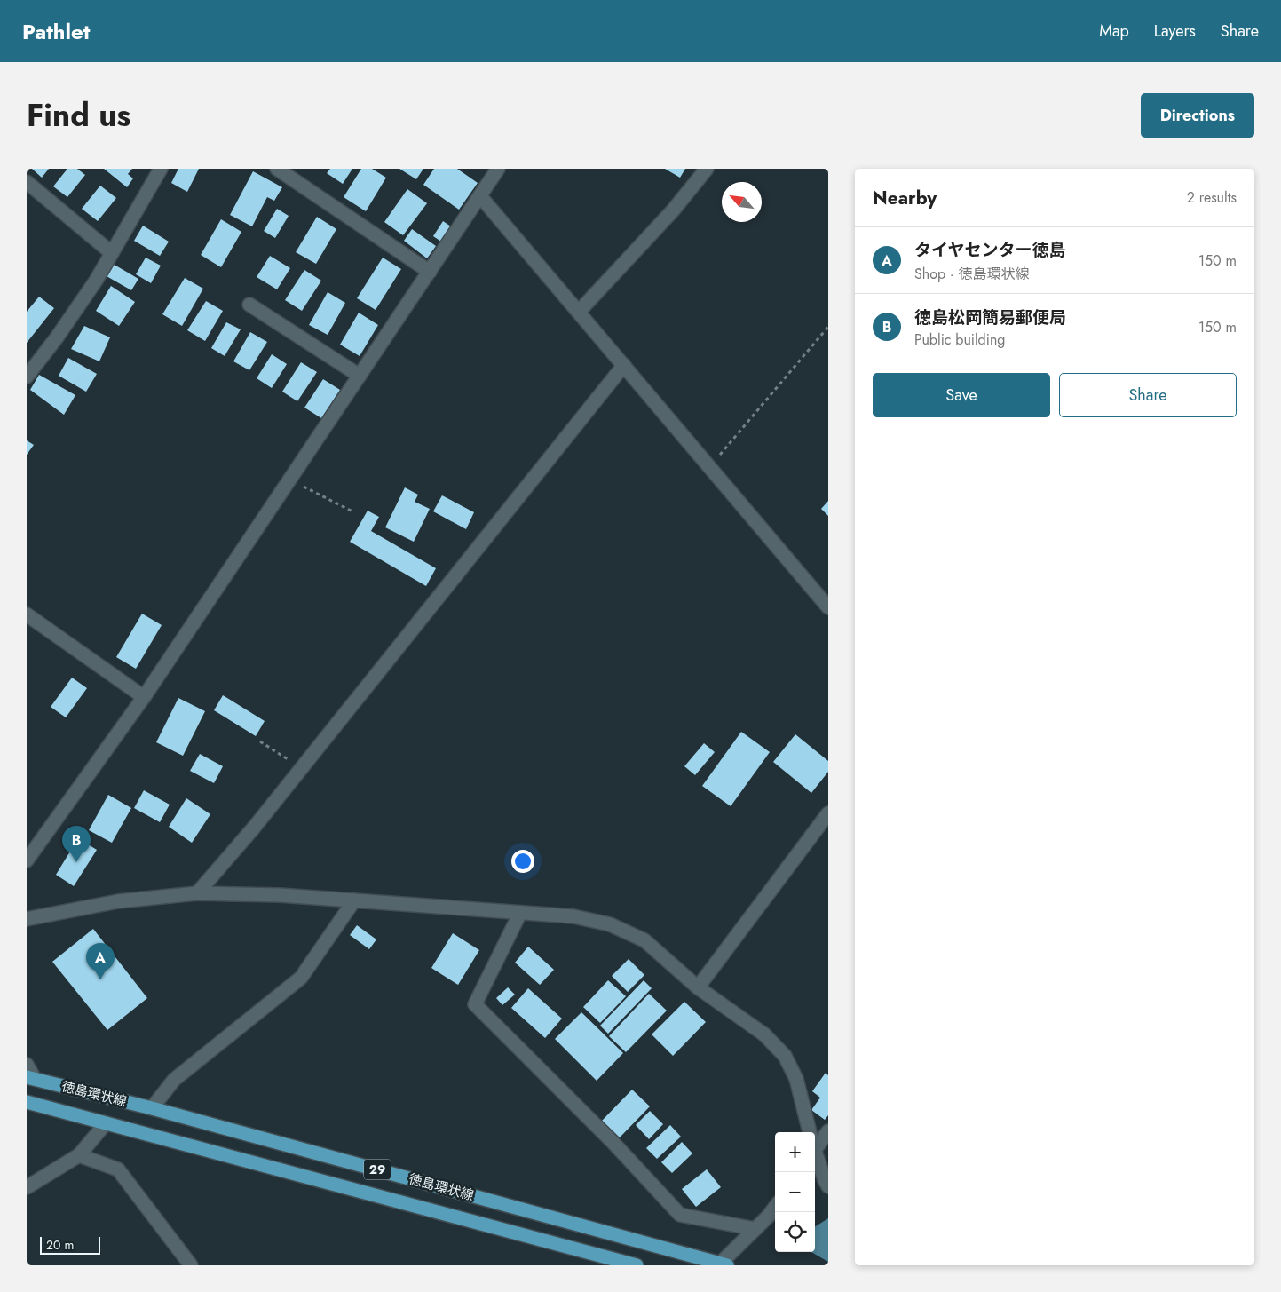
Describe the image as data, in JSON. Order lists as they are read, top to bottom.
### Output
{
  "streets": {
    "main road": ["徳島環状線", "29"]
  },
  "scale_bar": "20 m",
  "north": "top left",
  "page": {
    "header": "Pathlet",
    "nav": ["Map", "Layers", "Share"],
    "title": "Find us",
    "buttons": [
      "Directions",
      ["Save", "Share"]
    ],
    "heading": ["Nearby", "2 results"],
    "list": [
      {
        "mark": "A",
        "name": "タイヤセンター徳島",
        "note": "Shop · 徳島環状線",
        "value": "150 m"
      },
      {
        "mark": "B",
        "name": "徳島松岡簡易郵便局",
        "note": "Public building",
        "value": "150 m"
      }
    ],
    "pins": ["B", "A"],
    "map_buttons": ["+", "−"],
    "scale": "20 m"
  }
}
